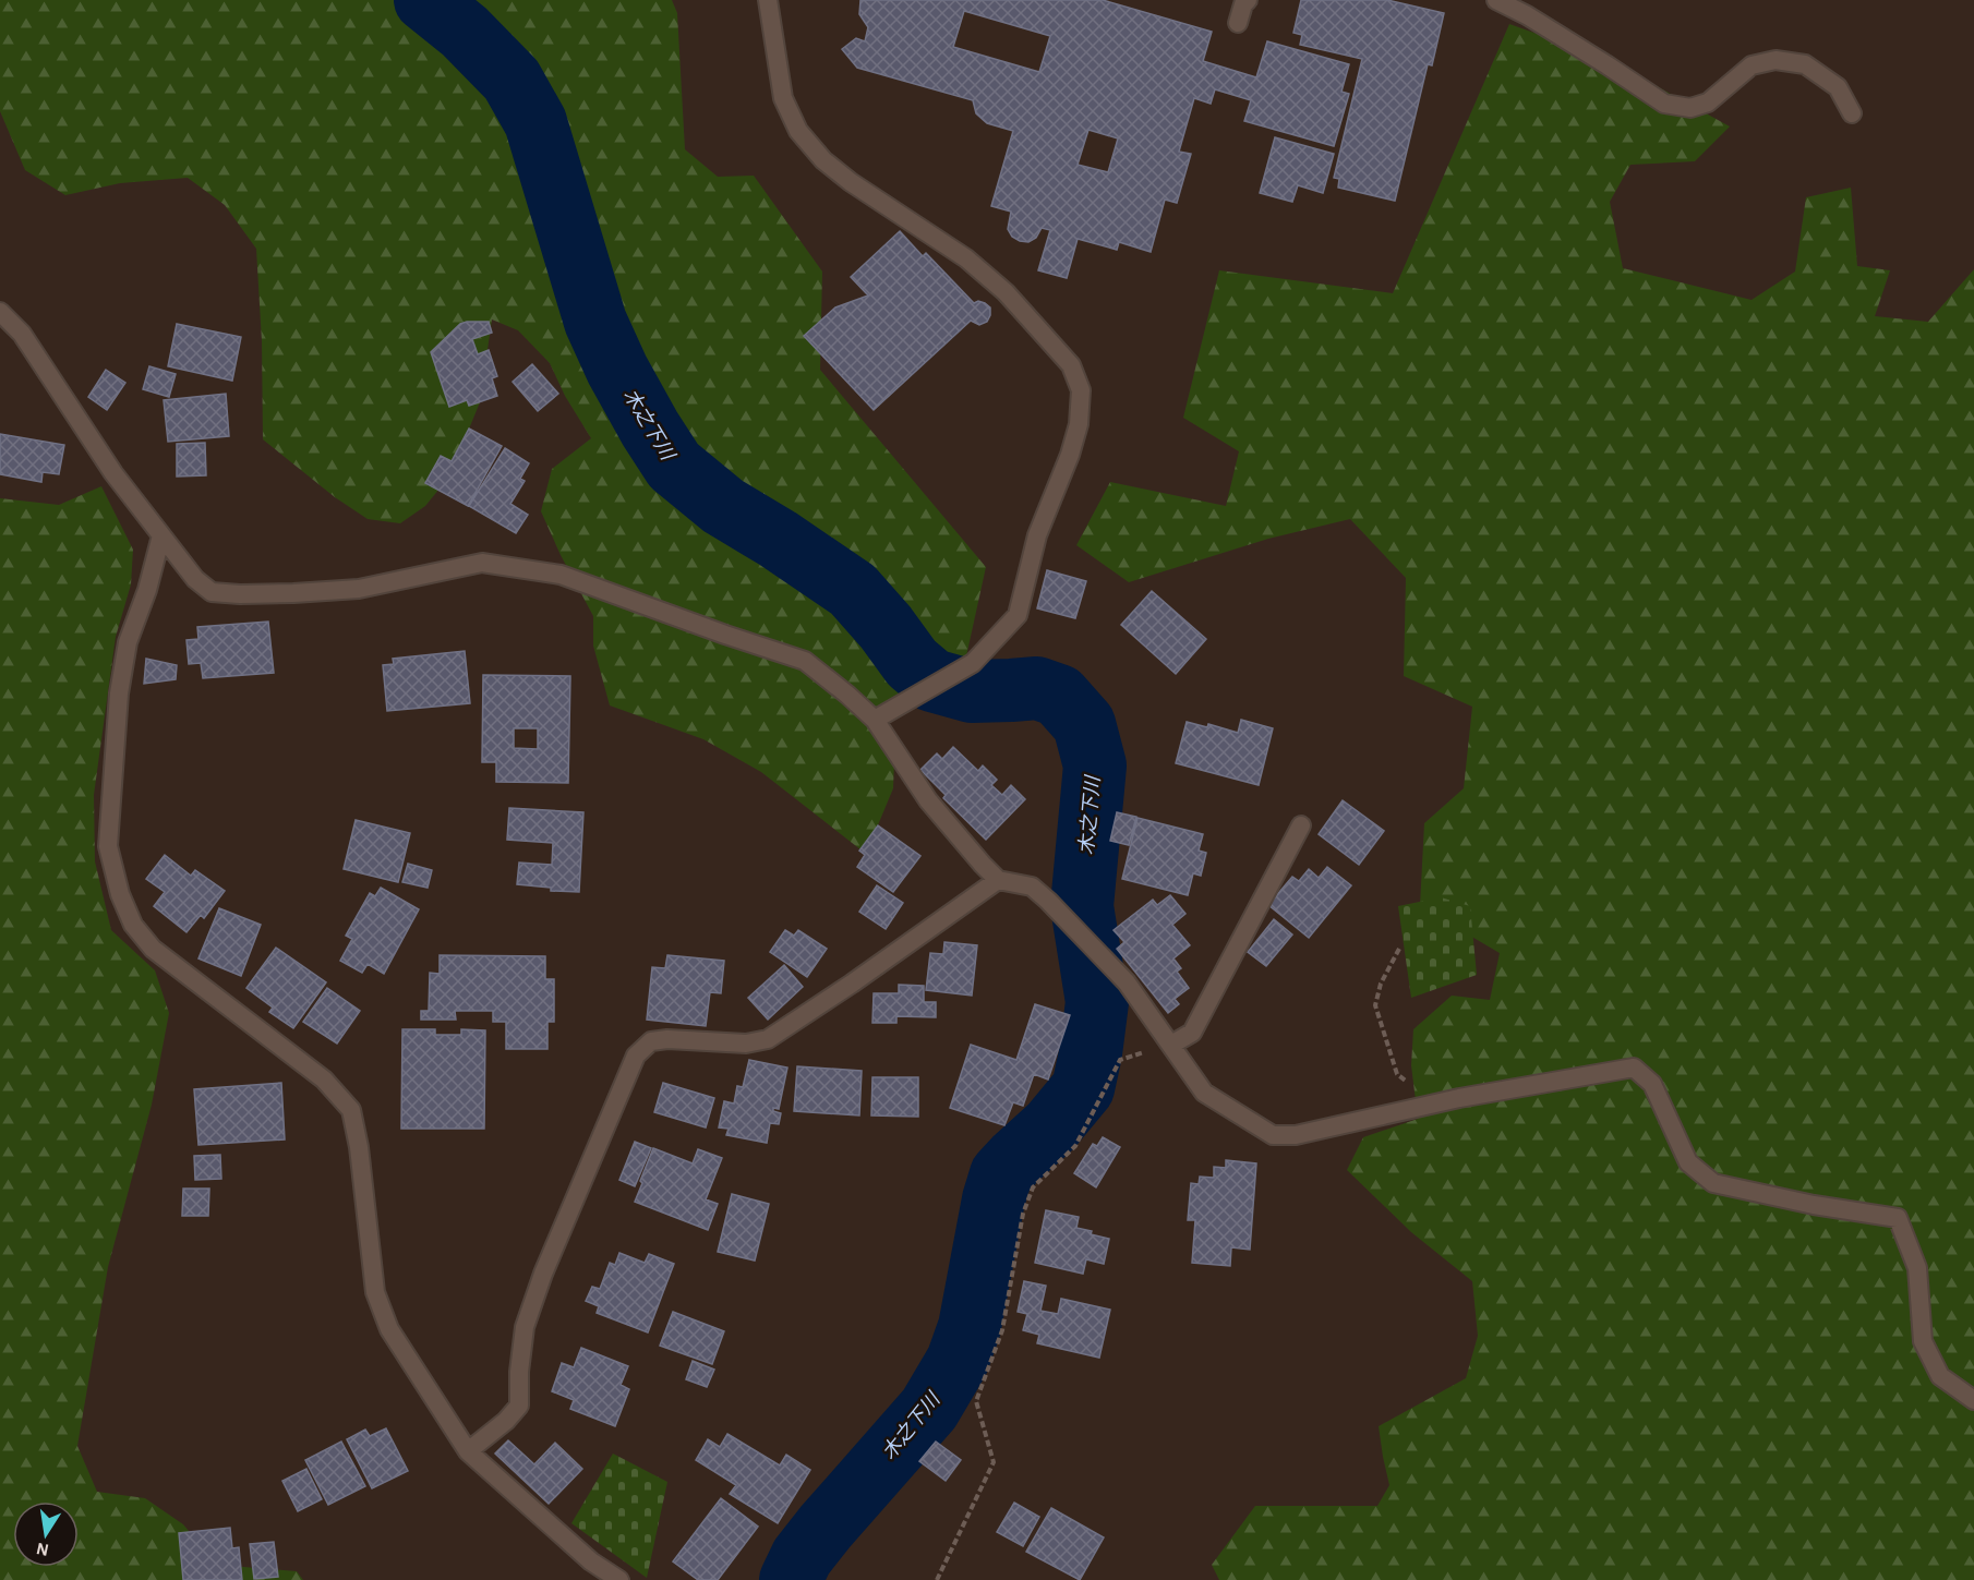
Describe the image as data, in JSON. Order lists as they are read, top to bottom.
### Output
{
  "water": ["木之下川"],
  "north": "bottom"
}
